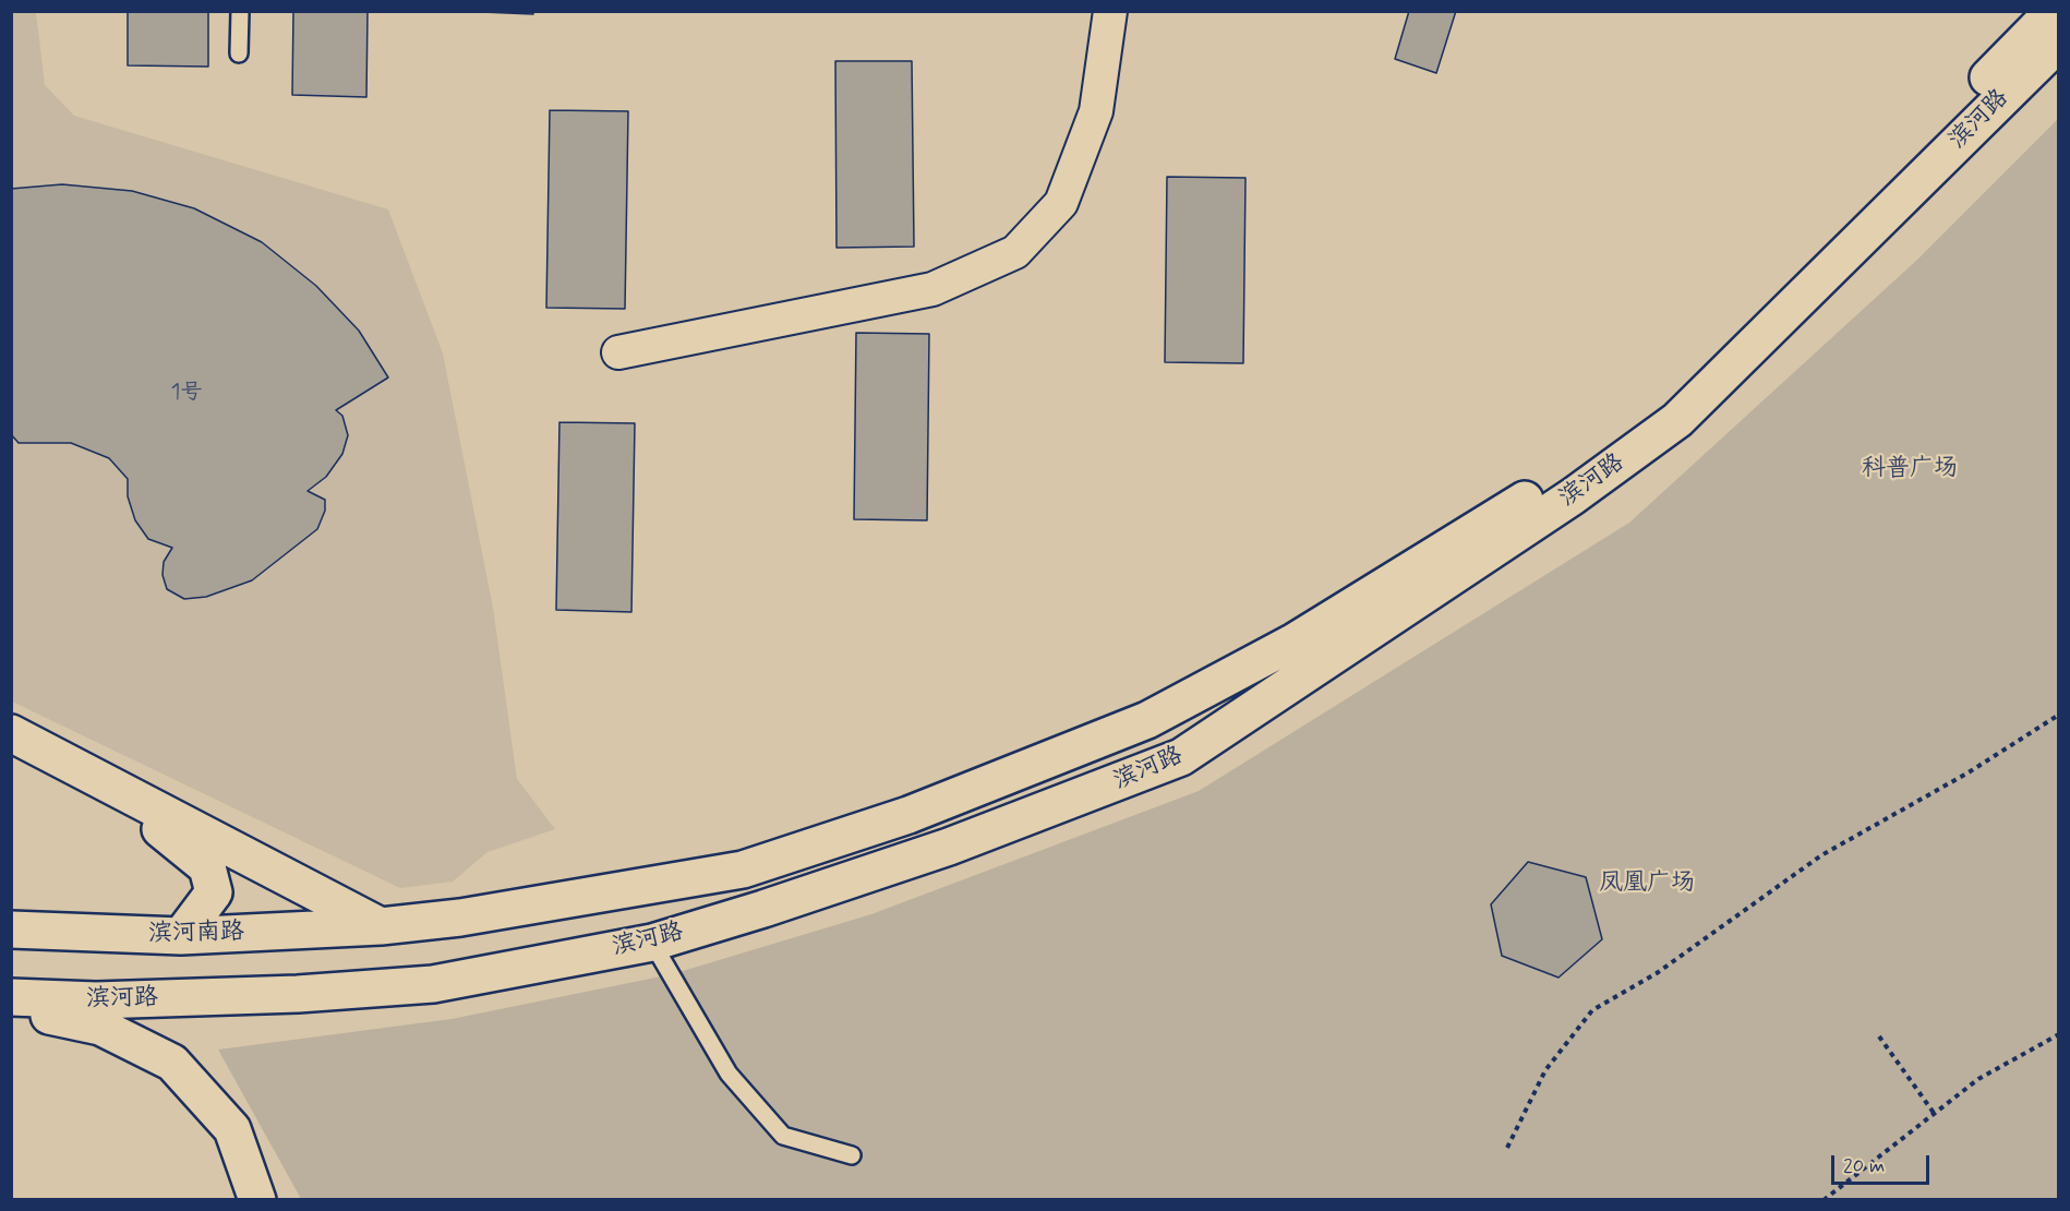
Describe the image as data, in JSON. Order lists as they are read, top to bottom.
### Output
{
  "streets": {
    "main road": ["滨河路", "滨河南路"]
  },
  "crossings": [
    ["滨河路", "滨河南路"]
  ],
  "parks": ["科普广场", "凤凰广场"],
  "house_numbers": ["1号"],
  "scale_bar": "20 m"
}
